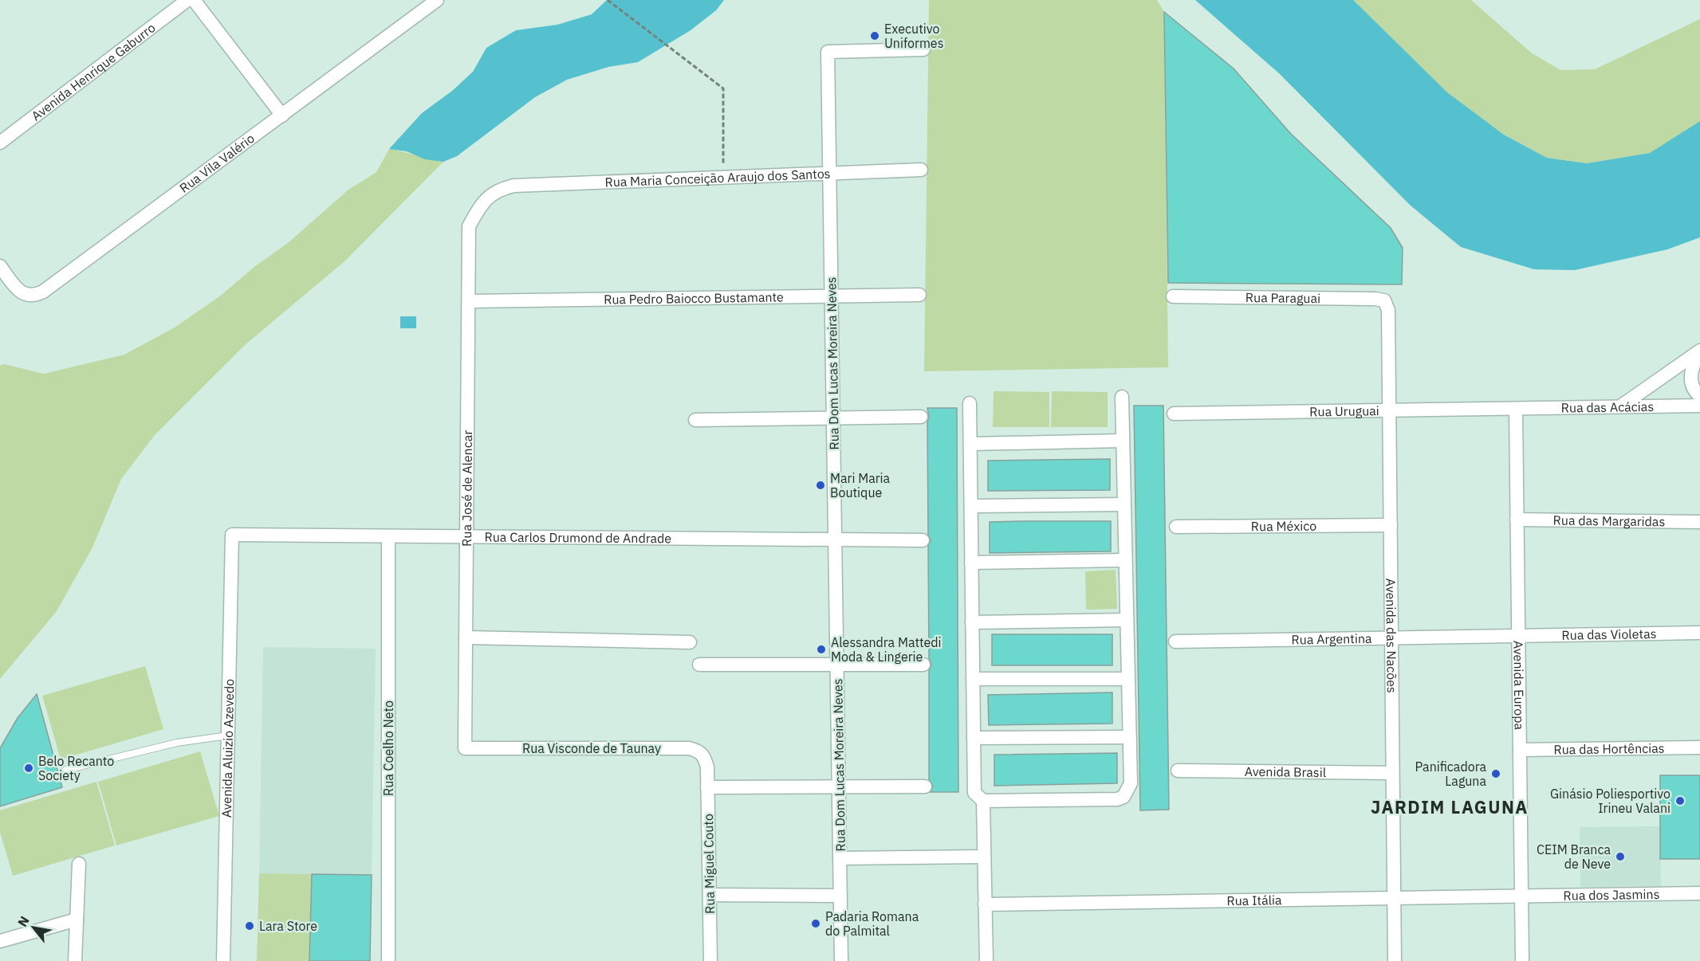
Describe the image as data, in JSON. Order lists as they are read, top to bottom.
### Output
{
  "streets": {
    "street": [
      "Avenida Henrique Gaburro",
      "Rua Vila Valério",
      "Rua Maria Conceição Araujo dos Santos",
      "Rua Paraguai",
      "Rua Pedro Baiocco Bustamante",
      "Rua Dom Lucas Moreira Neves",
      "Rua das Acácias",
      "Rua Uruguai",
      "Rua José de Alencar",
      "Rua das Margaridas",
      "Rua México",
      "Rua Carlos Drumond de Andrade",
      "Avenida das Nacões",
      "Rua das Violetas",
      "Rua Argentina",
      "Avenida Europa",
      "Avenida Aluizio Azevedo",
      "Rua Coelho Neto",
      "Rua Visconde de Taunay",
      "Rua das Hortências",
      "Avenida Brasil",
      "Rua Miguel Couto",
      "Rua dos Jasmins",
      "Rua Itália"
    ]
  },
  "crossings": [
    ["Rua Maria Conceição Araujo dos Santos", "Rua Dom Lucas Moreira Neves"],
    ["Rua Maria Conceição Araujo dos Santos", "Rua José de Alencar"],
    ["Rua Paraguai", "Avenida das Nacões"],
    ["Rua Pedro Baiocco Bustamante", "Rua Dom Lucas Moreira Neves"],
    ["Rua Pedro Baiocco Bustamante", "Rua José de Alencar"],
    ["Rua Dom Lucas Moreira Neves", "Rua Carlos Drumond de Andrade"],
    ["Rua das Acácias", "Rua Uruguai"],
    ["Rua das Acácias", "Avenida Europa"],
    ["Rua Uruguai", "Avenida das Nacões"],
    ["Rua Uruguai", "Avenida Europa"],
    ["Rua José de Alencar", "Rua Carlos Drumond de Andrade"],
    ["Rua José de Alencar", "Rua Visconde de Taunay"],
    ["Rua das Margaridas", "Avenida Europa"],
    ["Rua México", "Avenida das Nacões"],
    ["Rua Carlos Drumond de Andrade", "Avenida Aluizio Azevedo"],
    ["Rua Carlos Drumond de Andrade", "Rua Coelho Neto"],
    ["Avenida das Nacões", "Rua Argentina"],
    ["Avenida das Nacões", "Avenida Brasil"],
    ["Avenida das Nacões", "Rua Itália"],
    ["Rua das Violetas", "Rua Argentina"],
    ["Rua das Violetas", "Avenida Europa"],
    ["Rua Argentina", "Avenida Europa"],
    ["Avenida Europa", "Rua das Hortências"],
    ["Avenida Europa", "Rua dos Jasmins"],
    ["Avenida Europa", "Rua Itália"],
    ["Rua Visconde de Taunay", "Rua Miguel Couto"],
    ["Rua dos Jasmins", "Rua Itália"]
  ],
  "districts": ["JARDIM LAGUNA"],
  "places": [
    "Executivo Uniformes",
    "Mari Maria Boutique",
    "Alessandra Mattedi Moda & Lingerie",
    "Belo Recanto Society",
    "Panificadora Laguna",
    "Ginásio Poliesportivo Irineu Valani",
    "CEIM Branca de Neve",
    "Padaria Romana do Palmital",
    "Lara Store"
  ],
  "north": "top left"
}
